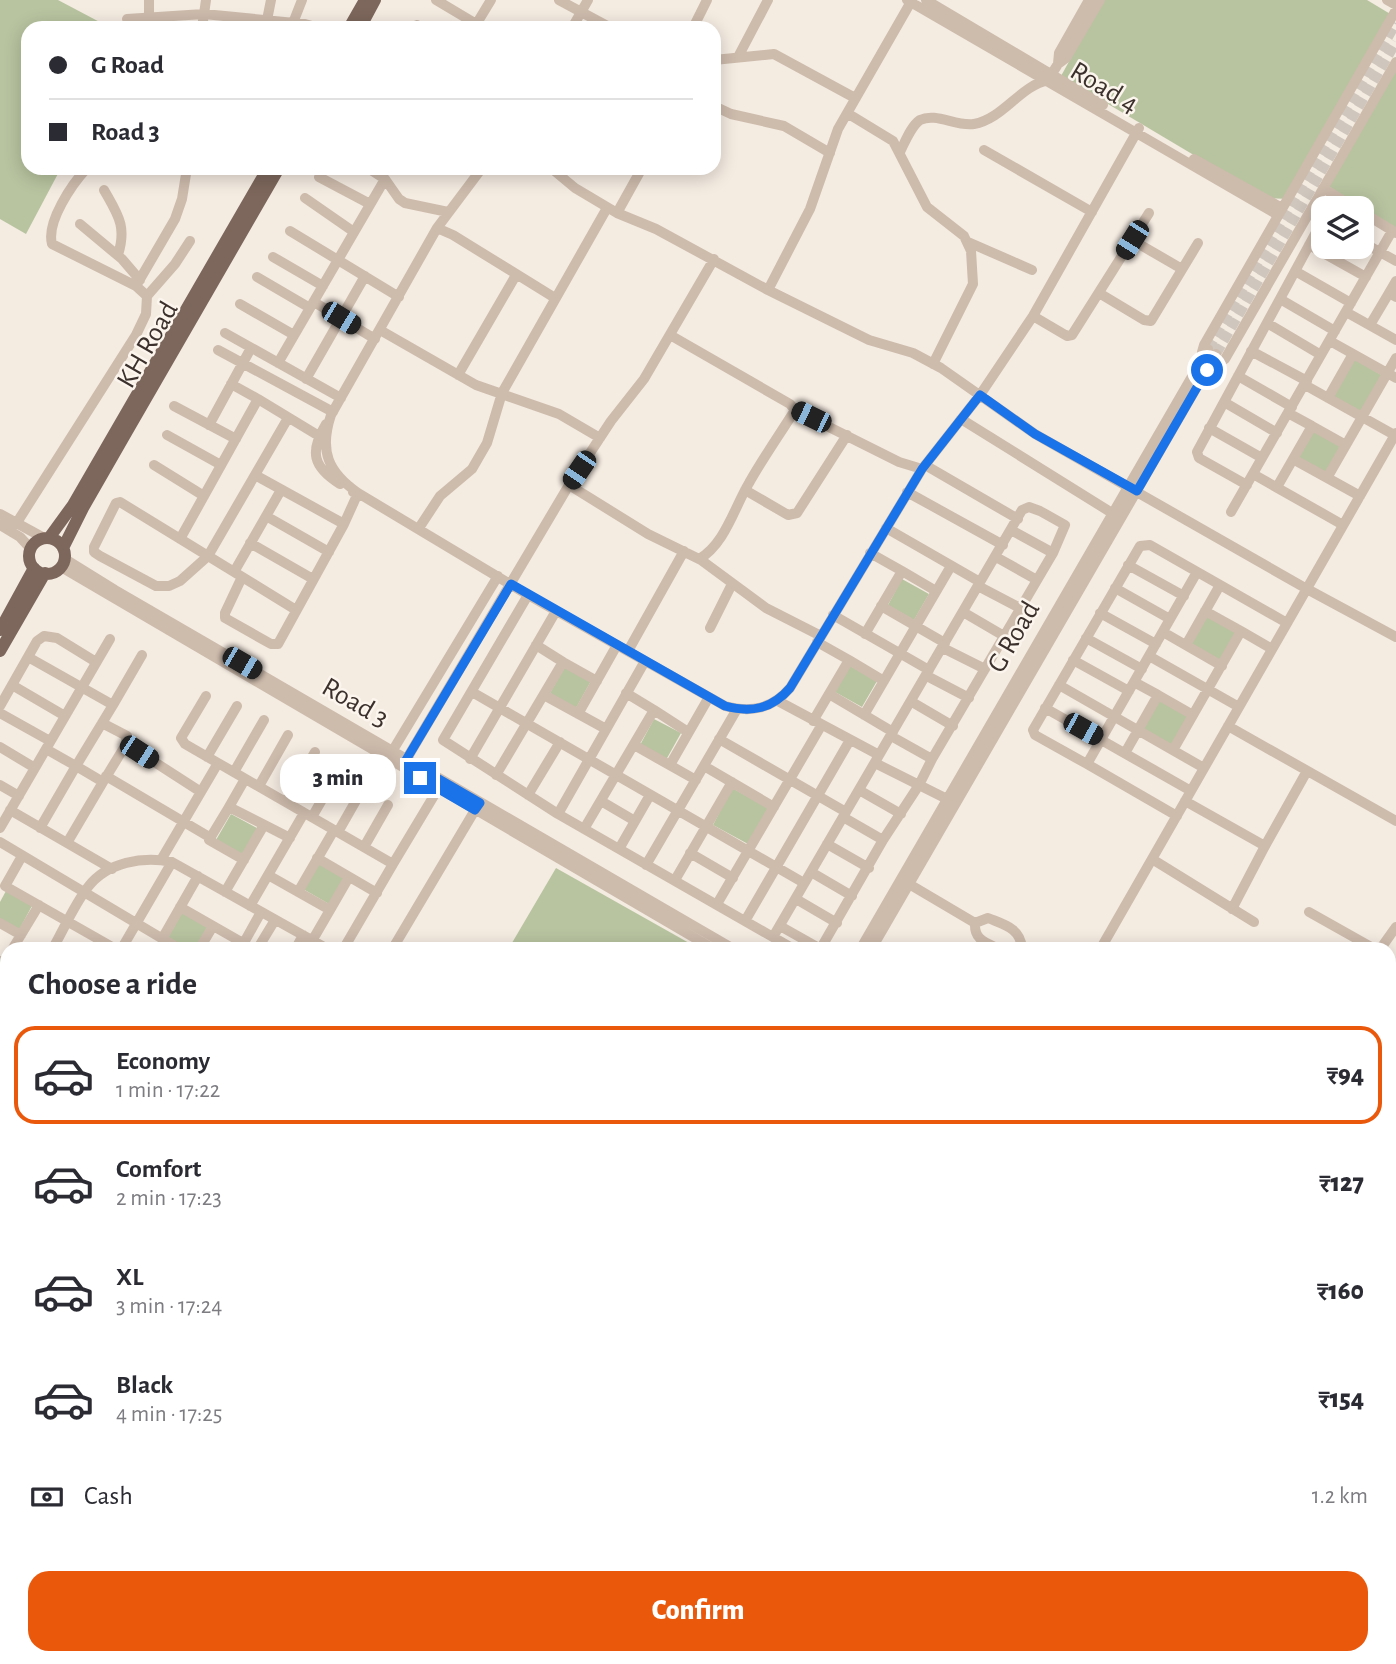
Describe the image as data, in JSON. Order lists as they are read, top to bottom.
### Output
{
  "streets": {
    "main road": ["KH Road"],
    "street": ["Road 4", "G Road", "Road 3"]
  },
  "crossings": [
    ["KH Road", "Road 3"]
  ],
  "page": {
    "banner": ["G Road", "Road 3"],
    "bubble": "3 min",
    "heading": "Choose a ride",
    "list": [
      {
        "name": "Economy",
        "note": "1 min · 17:22",
        "value": "₹94"
      },
      {
        "name": "Comfort",
        "note": "2 min · 17:23",
        "value": "₹127"
      },
      {
        "name": "XL",
        "note": "3 min · 17:24",
        "value": "₹160"
      },
      {
        "name": "Black",
        "note": "4 min · 17:25",
        "value": "₹154"
      }
    ],
    "pay": ["Cash", "1.2 km"],
    "buttons": "Confirm"
  }
}
